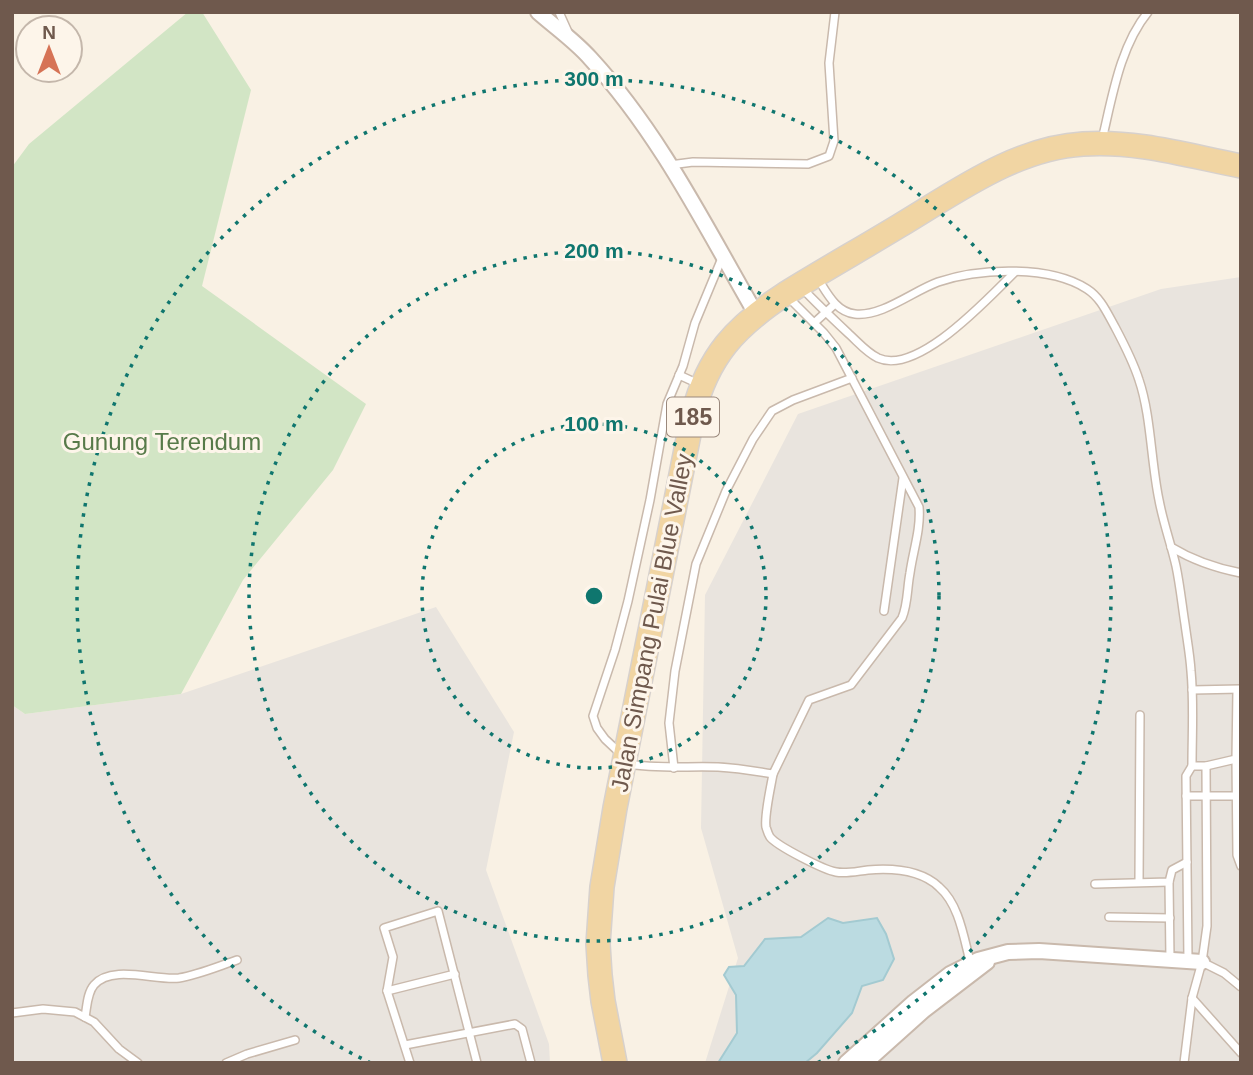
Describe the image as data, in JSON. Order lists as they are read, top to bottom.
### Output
{
  "streets": {
    "main road": ["185", "Jalan Simpang Pulai Blue Valley"]
  },
  "parks": ["Gunung Terendum"],
  "north": "top",
  "rings": ["300 m", "200 m", "100 m"]
}
